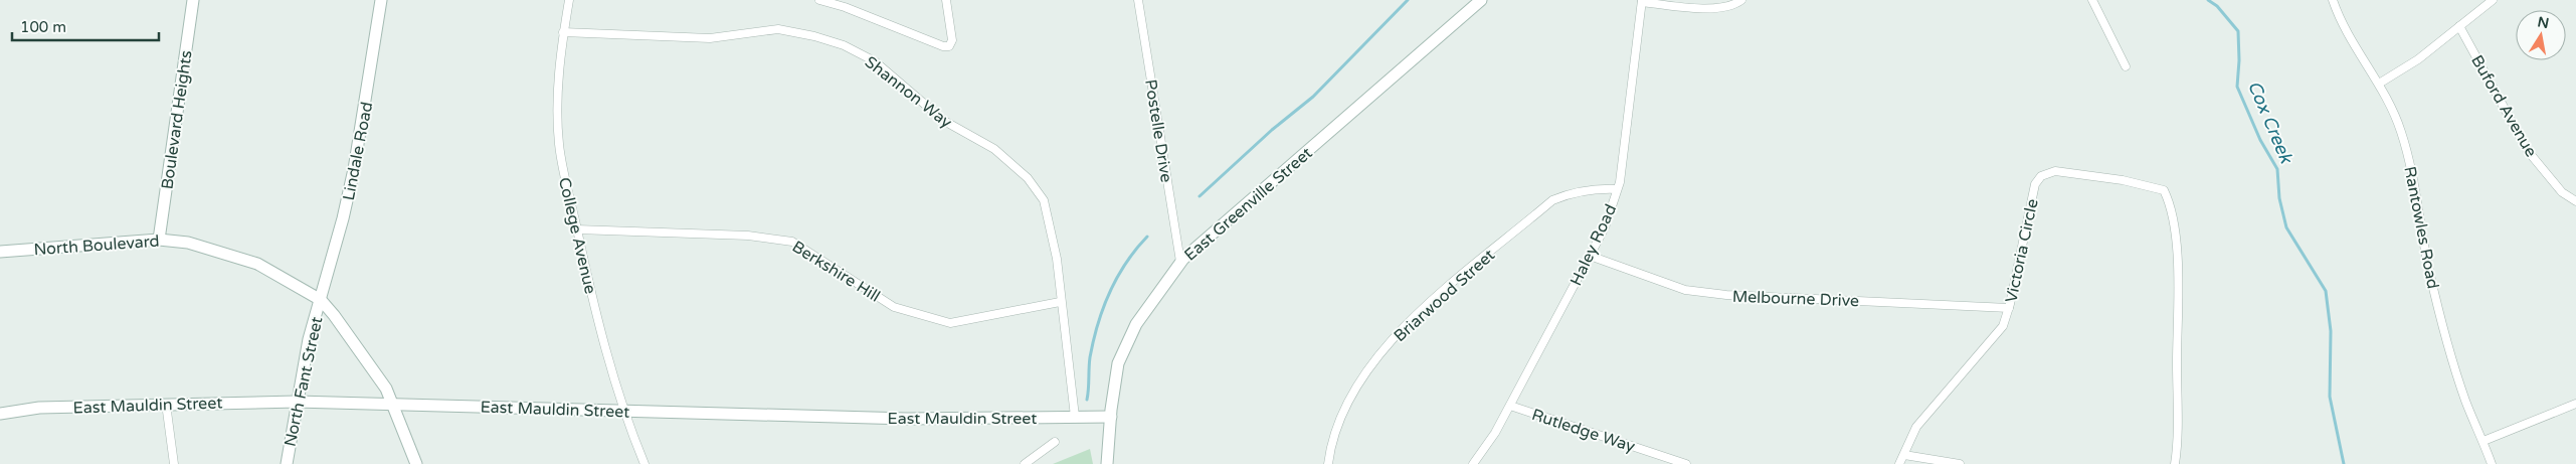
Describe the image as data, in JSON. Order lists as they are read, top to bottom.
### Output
{
  "streets": {
    "street": [
      "Shannon Way",
      "Buford Avenue",
      "Boulevard Heights",
      "Postelle Drive",
      "Lindale Road",
      "East Greenville Street",
      "Rantowles Road",
      "College Avenue",
      "North Boulevard",
      "Haley Road",
      "Victoria Circle",
      "Berkshire Hill",
      "Briarwood Street",
      "Melbourne Drive",
      "North Fant Street",
      "East Mauldin Street",
      "Rutledge Way"
    ]
  },
  "crossings": [
    ["Shannon Way", "College Avenue"],
    ["Shannon Way", "Berkshire Hill"],
    ["Shannon Way", "East Mauldin Street"],
    ["Boulevard Heights", "North Boulevard"],
    ["Postelle Drive", "East Greenville Street"],
    ["Lindale Road", "North Boulevard"],
    ["Lindale Road", "North Fant Street"],
    ["East Greenville Street", "East Mauldin Street"],
    ["College Avenue", "Berkshire Hill"],
    ["College Avenue", "East Mauldin Street"],
    ["North Boulevard", "North Fant Street"],
    ["North Boulevard", "East Mauldin Street"],
    ["Haley Road", "Briarwood Street"],
    ["Haley Road", "Melbourne Drive"],
    ["Haley Road", "Rutledge Way"],
    ["Victoria Circle", "Melbourne Drive"],
    ["North Fant Street", "East Mauldin Street"]
  ],
  "water": ["Cox Creek"],
  "scale_bar": "100 m",
  "north": "top"
}
